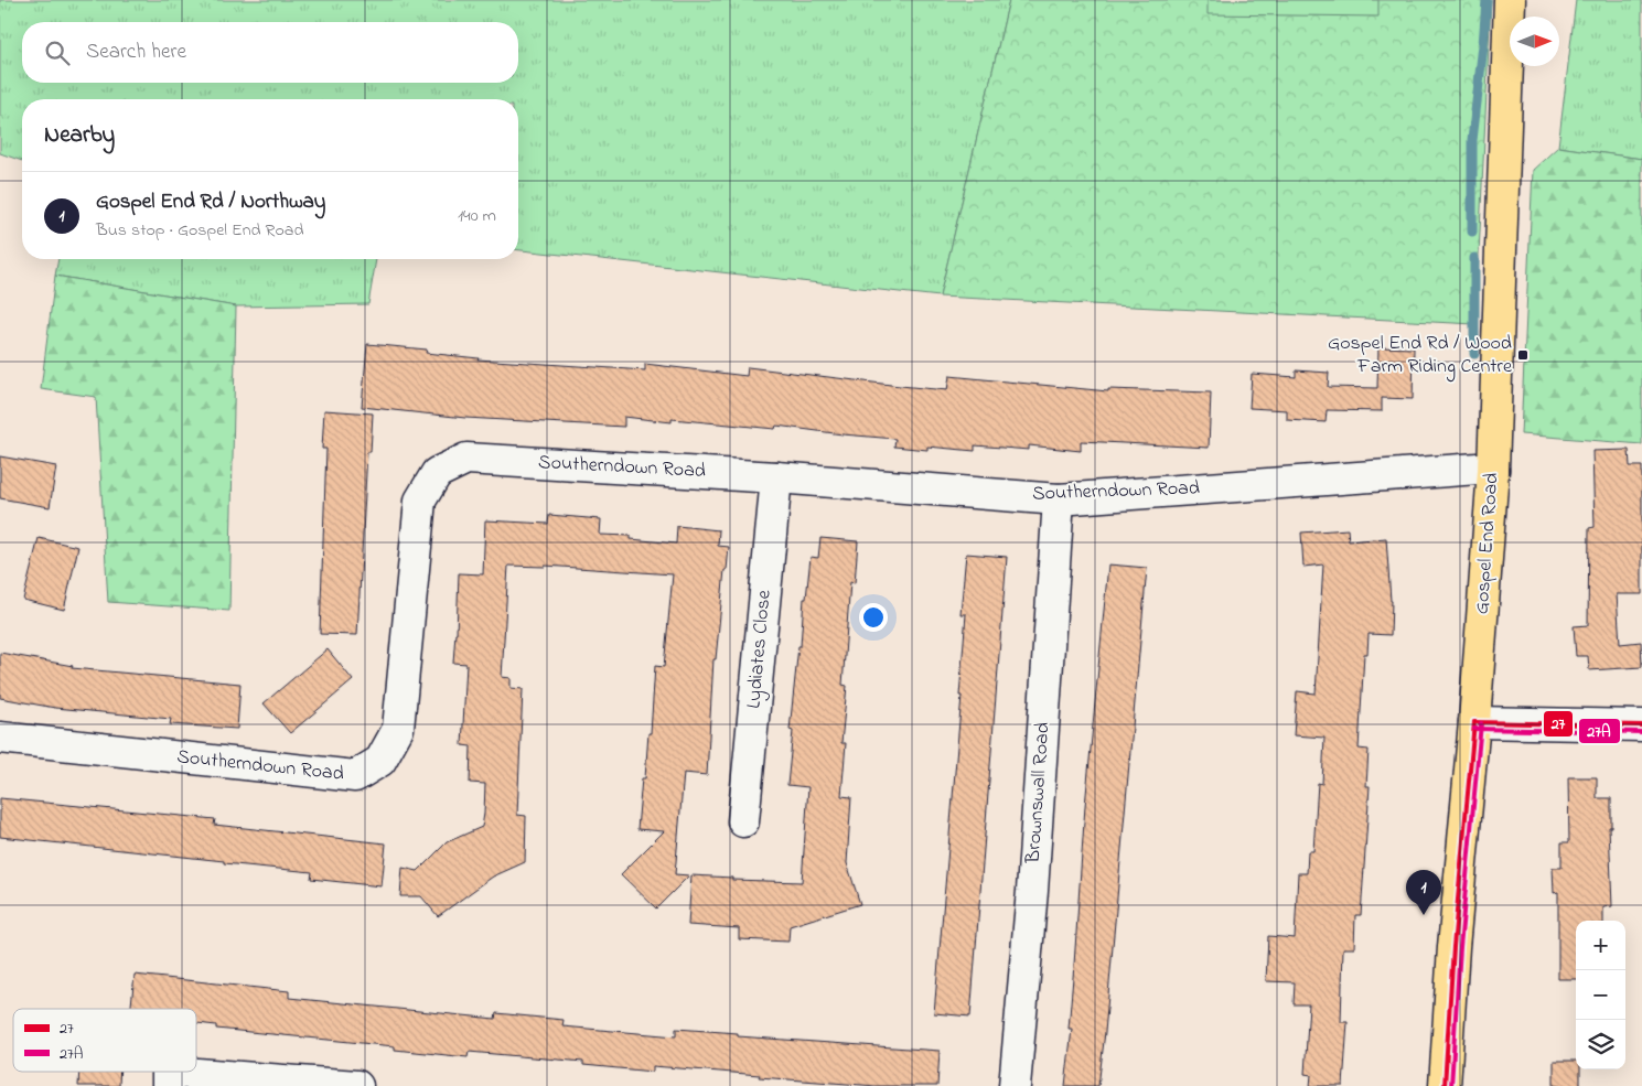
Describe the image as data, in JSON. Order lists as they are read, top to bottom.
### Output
{
  "streets": {
    "main road": ["Gospel End Road"],
    "street": ["Southerndown Road", "Lydiates Close", "Brownswall Road"]
  },
  "crossings": [
    ["Southerndown Road", "Gospel End Road"],
    ["Southerndown Road", "Lydiates Close"],
    ["Southerndown Road", "Brownswall Road"]
  ],
  "places": {
    "transit": ["Gospel End Rd / Wood Farm Riding Centre"]
  },
  "lines": ["transit line 27", "transit line 27A"],
  "legend": ["27", "27A"],
  "north": "right",
  "page": {
    "search": "Search here",
    "heading": "Nearby",
    "list": [
      {
        "mark": "1",
        "name": "Gospel End Rd / Northway",
        "note": "Bus stop · Gospel End Road",
        "value": "140 m"
      }
    ],
    "pins": "1",
    "map_buttons": ["+", "−"]
  }
}
